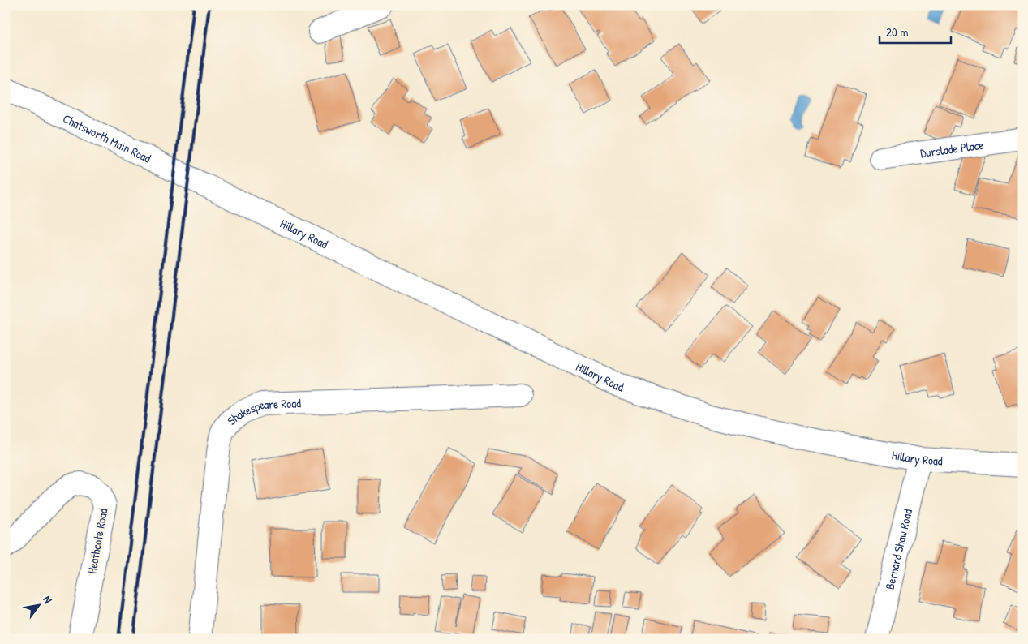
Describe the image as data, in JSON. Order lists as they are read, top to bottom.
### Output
{
  "streets": {
    "street": [
      "Chatsworth Main Road",
      "Durslade Place",
      "Hillary Road",
      "Shakespeare Road",
      "Heathcote Road",
      "Bernard Shaw Road"
    ]
  },
  "crossings": [
    ["Chatsworth Main Road", "Hillary Road"],
    ["Hillary Road", "Bernard Shaw Road"]
  ],
  "scale_bar": "20 m",
  "north": "top right"
}
